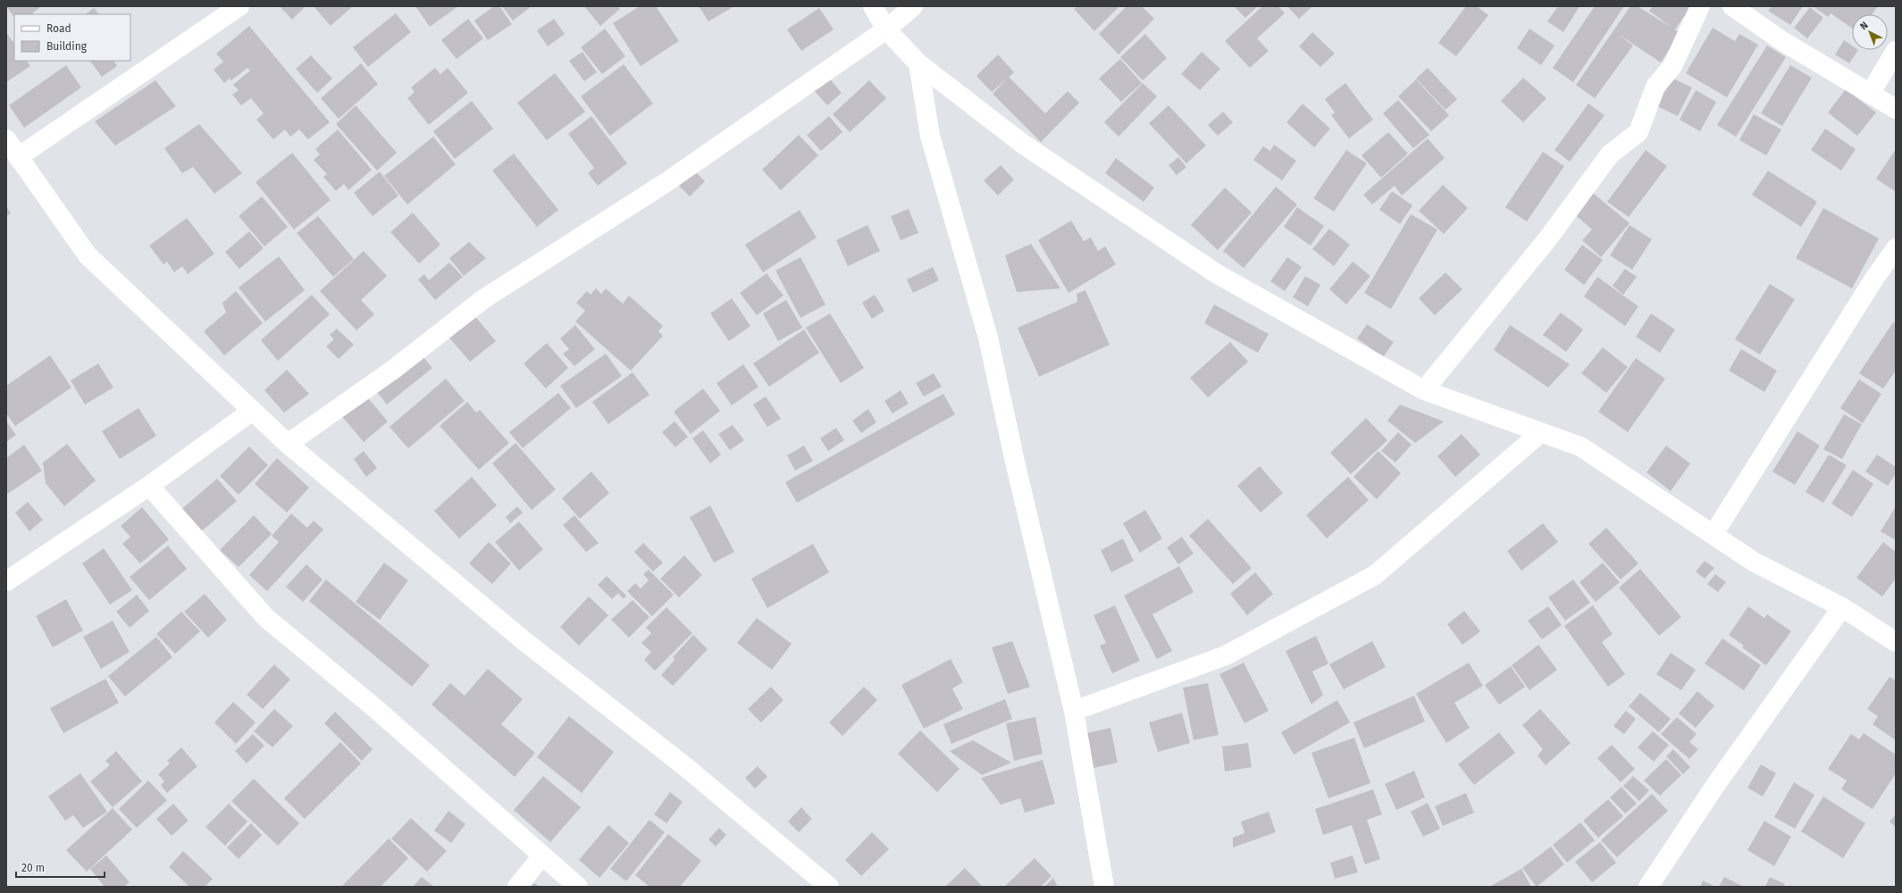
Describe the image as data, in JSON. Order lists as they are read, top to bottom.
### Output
{
  "legend": ["Road", "Building"],
  "scale_bar": "20 m",
  "north": "top left"
}
